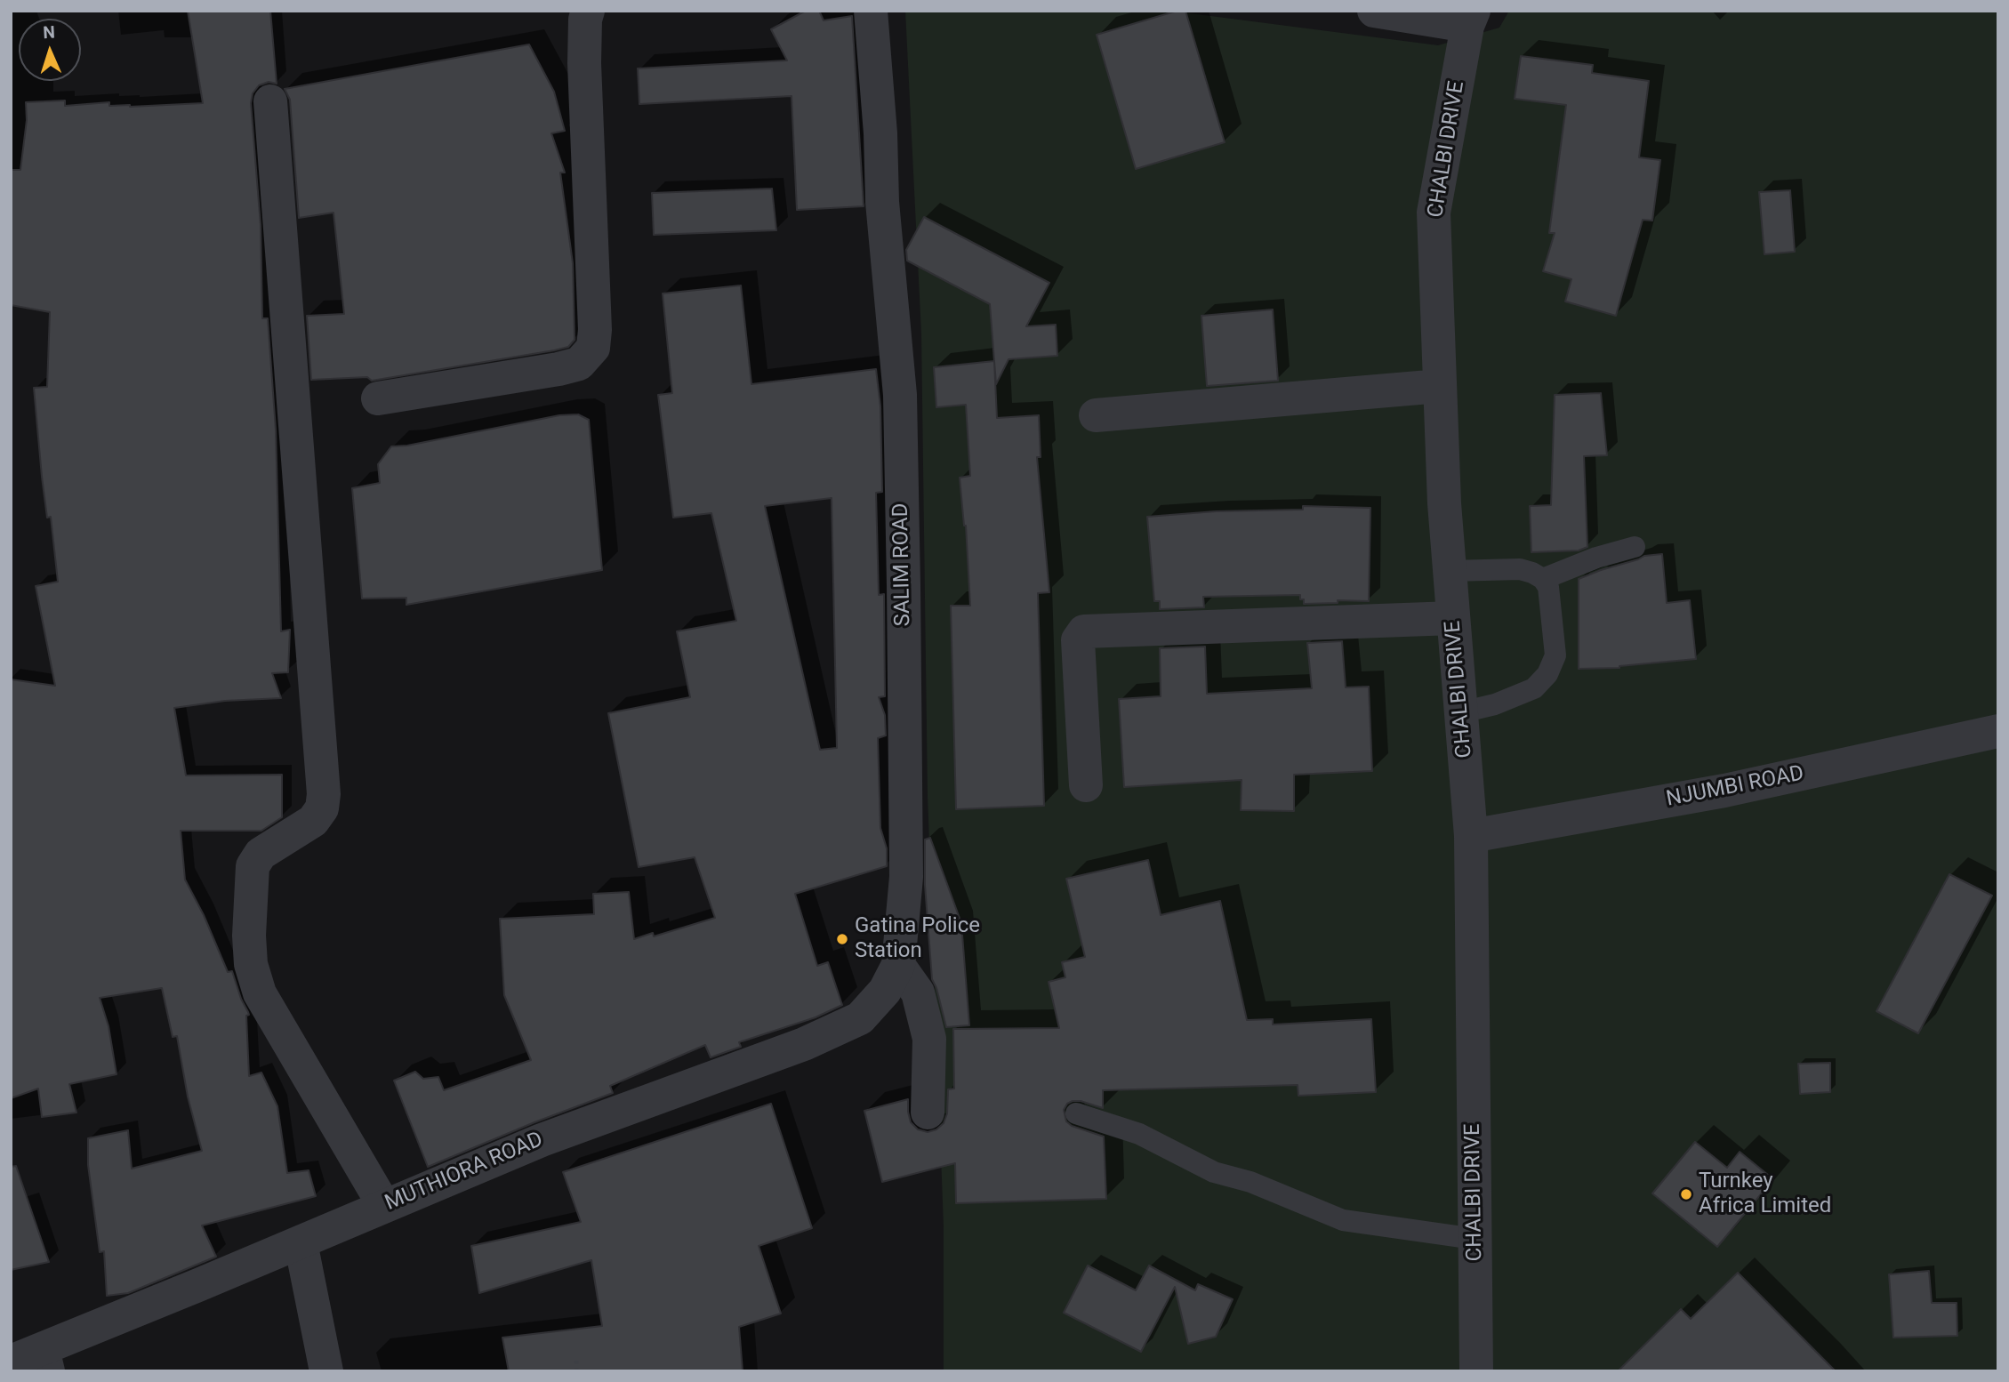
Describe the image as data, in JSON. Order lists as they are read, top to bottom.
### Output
{
  "streets": {
    "street": [
      "CHALBI DRIVE",
      "SALIM ROAD",
      "NJUMBI ROAD",
      "MUTHIORA ROAD"
    ]
  },
  "crossings": [
    ["CHALBI DRIVE", "NJUMBI ROAD"],
    ["SALIM ROAD", "MUTHIORA ROAD"]
  ],
  "places": ["Gatina Police Station", "Turnkey Africa Limited"],
  "north": "top"
}
